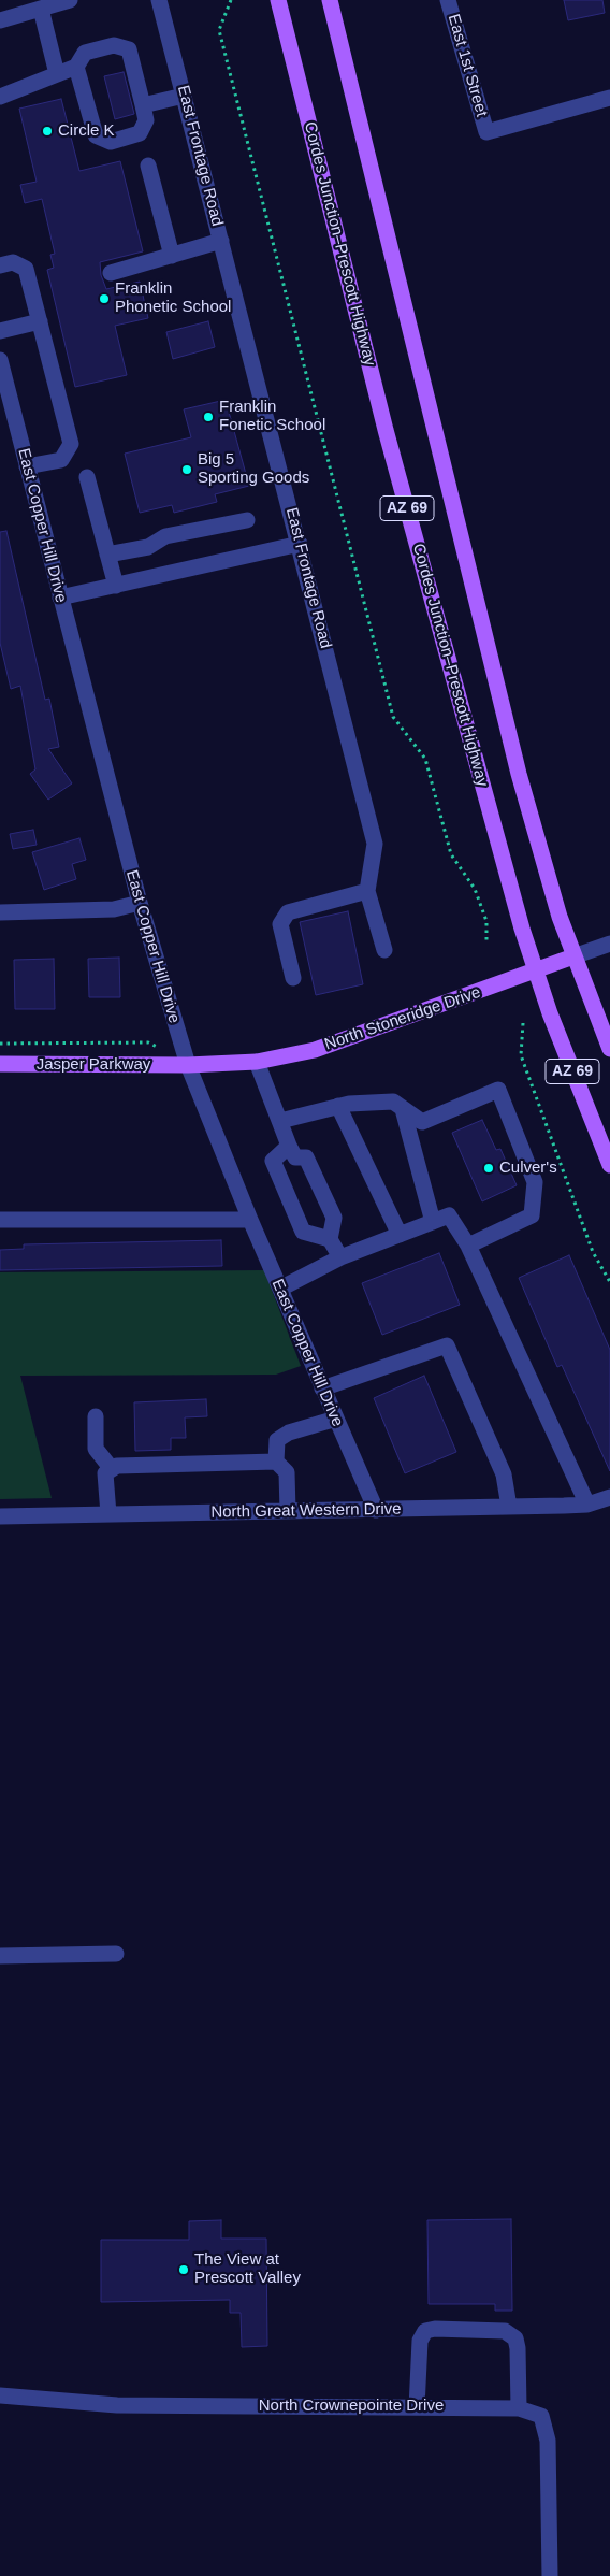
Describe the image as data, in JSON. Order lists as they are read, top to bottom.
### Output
{
  "streets": {
    "main road": [
      "Cordes Junction–Prescott Highway",
      "AZ 69",
      "North Stoneridge Drive",
      "Jasper Parkway"
    ],
    "street": [
      "East 1st Street",
      "East Frontage Road",
      "East Copper Hill Drive",
      "North Great Western Drive",
      "North Crownepointe Drive"
    ]
  },
  "crossings": [
    ["Cordes Junction–Prescott Highway", "North Stoneridge Drive"],
    ["AZ 69", "North Stoneridge Drive"],
    ["East Copper Hill Drive", "North Stoneridge Drive"],
    ["East Copper Hill Drive", "Jasper Parkway"],
    ["East Copper Hill Drive", "North Great Western Drive"],
    ["North Stoneridge Drive", "Jasper Parkway"]
  ],
  "places": [
    "Circle K",
    "Franklin Phonetic School",
    "Franklin Fonetic School",
    "Big 5 Sporting Goods",
    "Culver's",
    "The View at Prescott Valley"
  ]
}
